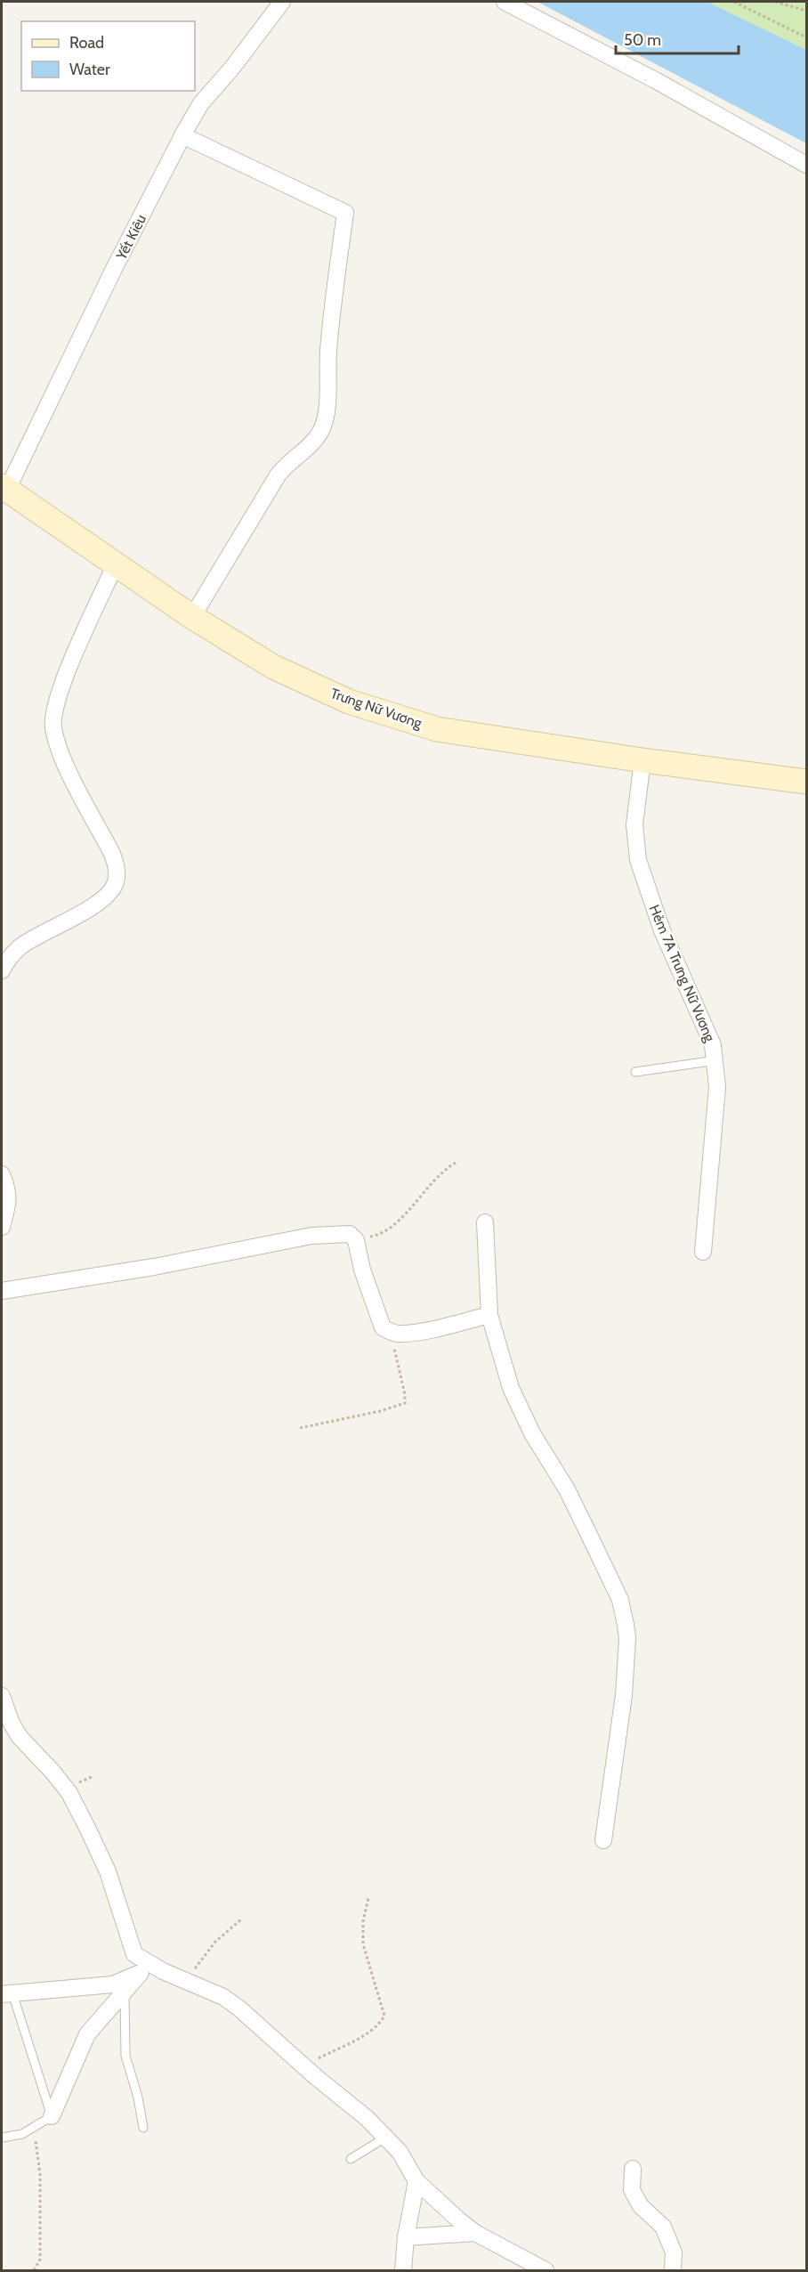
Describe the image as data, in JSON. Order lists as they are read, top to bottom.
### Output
{
  "streets": {
    "main road": ["Trưng Nữ Vương"],
    "street": ["Yết Kiêu", "Hẻm 7A Trưng Nữ Vương"]
  },
  "crossings": [
    ["Yết Kiêu", "Trưng Nữ Vương"],
    ["Trưng Nữ Vương", "Hẻm 7A Trưng Nữ Vương"]
  ],
  "legend": ["Road", "Water"],
  "scale_bar": "50 m"
}
